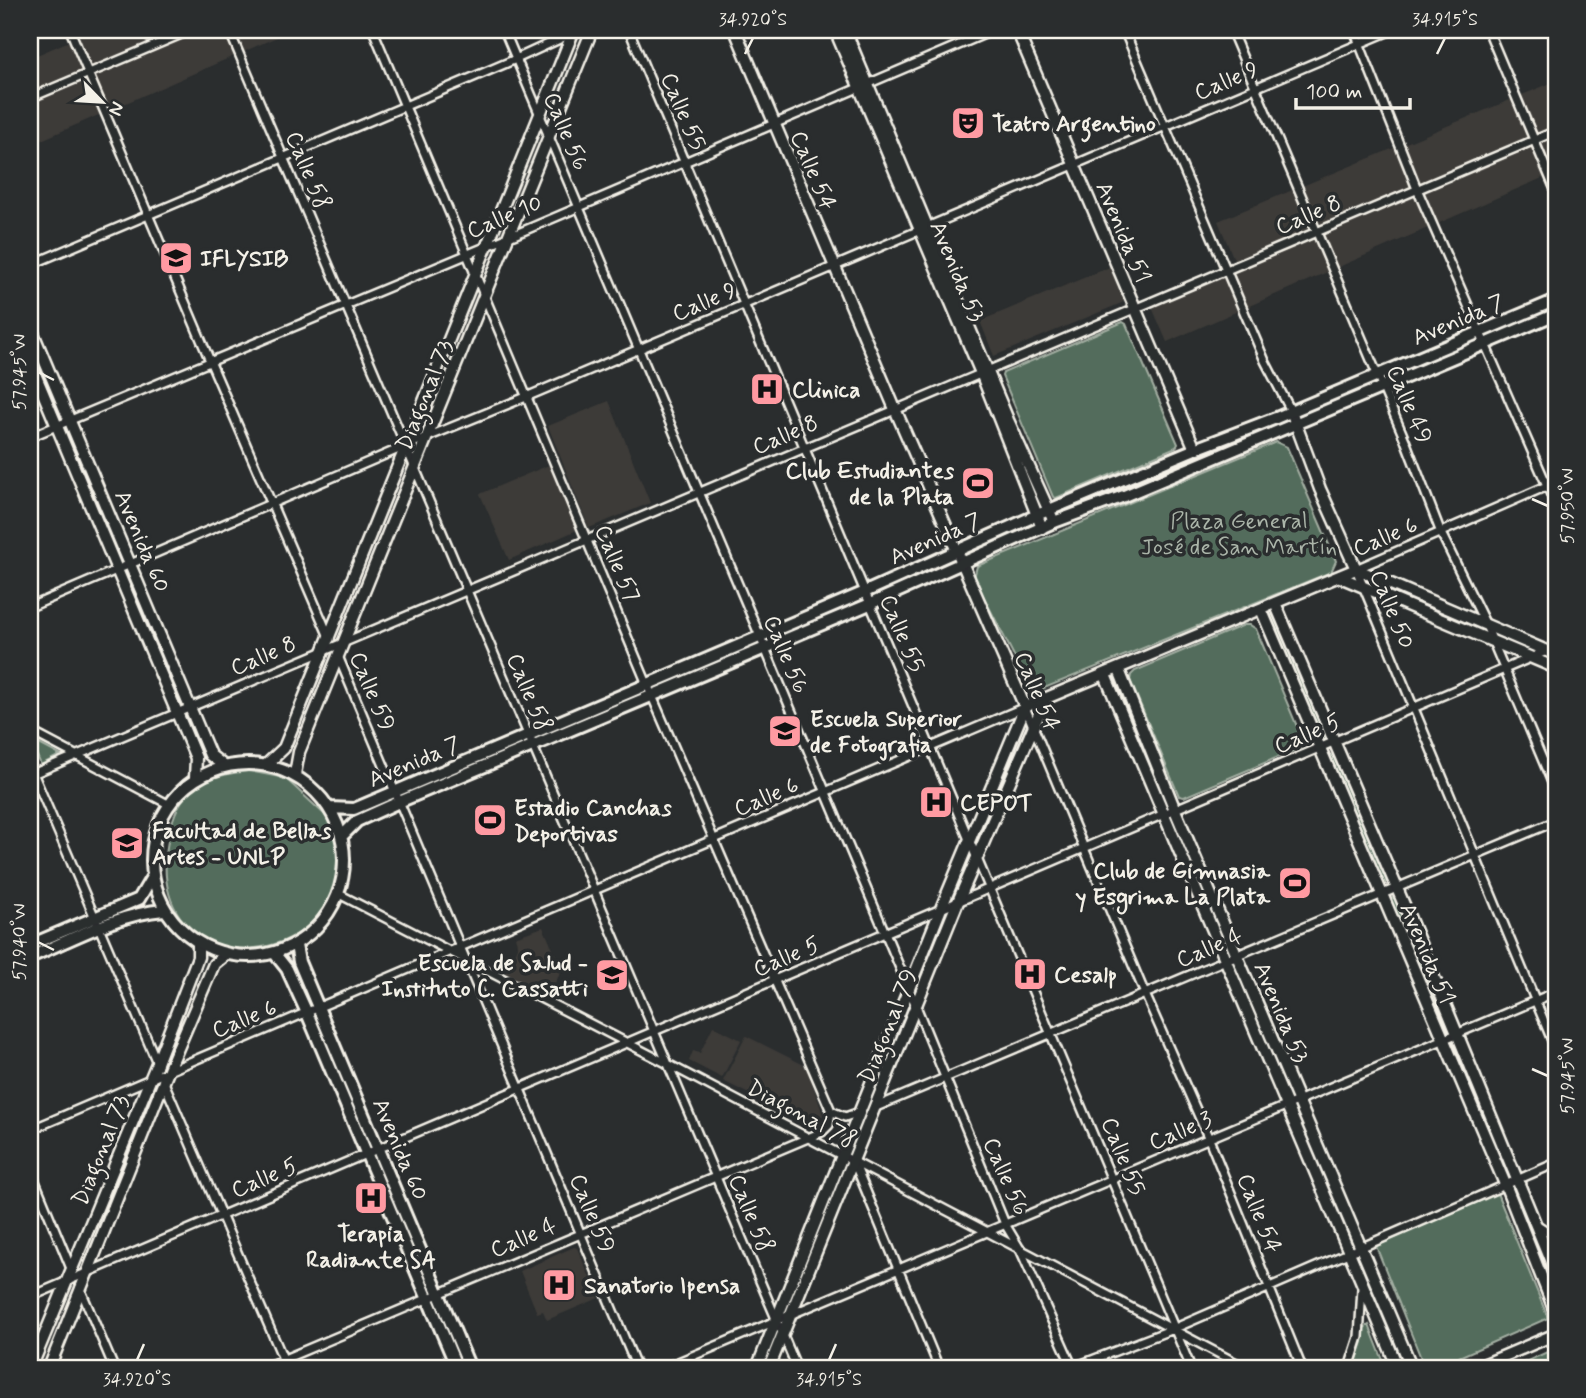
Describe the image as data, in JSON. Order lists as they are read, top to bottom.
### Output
{
  "streets": {
    "main road": [
      "Calle 54",
      "Avenida 51",
      "Avenida 53",
      "Avenida 7",
      "Diagonal 73",
      "Calle 6",
      "Avenida 60",
      "Calle 50",
      "Diagonal 79"
    ],
    "street": [
      "Calle 9",
      "Calle 55",
      "Calle 56",
      "Calle 58",
      "Calle 8",
      "Calle 10",
      "Calle 49",
      "Calle 57",
      "Calle 59",
      "Calle 5",
      "Calle 4",
      "Diagonal 78",
      "Calle 3"
    ]
  },
  "crossings": [
    ["Calle 9", "Calle 55"],
    ["Calle 9", "Calle 56"],
    ["Calle 9", "Calle 58"],
    ["Calle 9", "Calle 54"],
    ["Calle 9", "Avenida 51"],
    ["Calle 9", "Avenida 53"],
    ["Calle 9", "Diagonal 73"],
    ["Calle 9", "Calle 49"],
    ["Calle 9", "Avenida 60"],
    ["Calle 9", "Calle 57"],
    ["Calle 9", "Calle 50"],
    ["Calle 9", "Calle 59"],
    ["Calle 55", "Calle 8"],
    ["Calle 55", "Calle 10"],
    ["Calle 55", "Avenida 7"],
    ["Calle 55", "Calle 6"],
    ["Calle 55", "Calle 5"],
    ["Calle 55", "Calle 4"],
    ["Calle 55", "Diagonal 79"],
    ["Calle 55", "Diagonal 78"],
    ["Calle 55", "Calle 3"],
    ["Calle 56", "Calle 8"],
    ["Calle 56", "Calle 10"],
    ["Calle 56", "Avenida 7"],
    ["Calle 56", "Diagonal 73"],
    ["Calle 56", "Calle 6"],
    ["Calle 56", "Calle 5"],
    ["Calle 56", "Calle 4"],
    ["Calle 56", "Diagonal 79"],
    ["Calle 56", "Diagonal 78"],
    ["Calle 56", "Calle 3"],
    ["Calle 58", "Calle 8"],
    ["Calle 58", "Calle 10"],
    ["Calle 58", "Avenida 7"],
    ["Calle 58", "Diagonal 73"],
    ["Calle 58", "Calle 6"],
    ["Calle 58", "Calle 5"],
    ["Calle 58", "Calle 4"],
    ["Calle 58", "Diagonal 79"],
    ["Calle 58", "Diagonal 78"],
    ["Calle 58", "Calle 3"],
    ["Calle 54", "Calle 8"],
    ["Calle 54", "Calle 10"],
    ["Calle 54", "Avenida 7"],
    ["Calle 54", "Calle 6"],
    ["Calle 54", "Calle 5"],
    ["Calle 54", "Calle 4"],
    ["Calle 54", "Diagonal 79"],
    ["Calle 54", "Calle 3"],
    ["Calle 8", "Avenida 51"],
    ["Calle 8", "Avenida 53"],
    ["Calle 8", "Diagonal 73"],
    ["Calle 8", "Calle 49"],
    ["Calle 8", "Avenida 60"],
    ["Calle 8", "Calle 57"],
    ["Calle 8", "Calle 50"],
    ["Calle 8", "Calle 59"],
    ["Calle 10", "Avenida 53"],
    ["Calle 10", "Diagonal 73"],
    ["Calle 10", "Avenida 60"],
    ["Calle 10", "Calle 57"],
    ["Calle 10", "Calle 59"],
    ["Avenida 51", "Avenida 7"],
    ["Avenida 51", "Calle 6"],
    ["Avenida 51", "Calle 5"],
    ["Avenida 51", "Calle 4"],
    ["Avenida 51", "Calle 3"],
    ["Avenida 53", "Avenida 7"],
    ["Avenida 53", "Calle 6"],
    ["Avenida 53", "Calle 5"],
    ["Avenida 53", "Calle 4"],
    ["Avenida 53", "Calle 3"],
    ["Avenida 7", "Diagonal 73"],
    ["Avenida 7", "Calle 49"],
    ["Avenida 7", "Avenida 60"],
    ["Avenida 7", "Calle 57"],
    ["Avenida 7", "Calle 50"],
    ["Avenida 7", "Calle 59"],
    ["Avenida 7", "Diagonal 78"],
    ["Diagonal 73", "Calle 6"],
    ["Diagonal 73", "Avenida 60"],
    ["Diagonal 73", "Calle 57"],
    ["Diagonal 73", "Calle 59"],
    ["Diagonal 73", "Calle 5"],
    ["Diagonal 73", "Diagonal 78"],
    ["Calle 49", "Calle 6"],
    ["Calle 49", "Calle 5"],
    ["Calle 6", "Avenida 60"],
    ["Calle 6", "Calle 57"],
    ["Calle 6", "Calle 50"],
    ["Calle 6", "Calle 59"],
    ["Calle 6", "Diagonal 79"],
    ["Calle 6", "Diagonal 78"],
    ["Avenida 60", "Calle 5"],
    ["Avenida 60", "Calle 4"],
    ["Avenida 60", "Diagonal 78"],
    ["Calle 57", "Calle 5"],
    ["Calle 57", "Calle 4"],
    ["Calle 50", "Calle 5"],
    ["Calle 50", "Calle 4"],
    ["Calle 50", "Calle 3"],
    ["Calle 59", "Calle 5"],
    ["Calle 59", "Calle 4"],
    ["Calle 59", "Diagonal 78"],
    ["Calle 5", "Diagonal 79"],
    ["Calle 5", "Diagonal 78"],
    ["Calle 4", "Diagonal 79"],
    ["Calle 4", "Diagonal 78"],
    ["Diagonal 79", "Diagonal 78"],
    ["Diagonal 79", "Calle 3"],
    ["Diagonal 78", "Calle 3"]
  ],
  "parks": ["Plaza General José de San Martín"],
  "places": {
    "theatre": ["Teatro Argentino"],
    "school or university": [
      "IFLYSIB",
      "Escuela Superior de Fotografia",
      "Facultad de Bellas Artes - UNLP",
      "Escuela de Salud - Instituto C. Cassatti"
    ],
    "hospital": [
      "Clinica",
      "CEPOT",
      "Cesalp",
      "Terapia Radiante SA",
      "Sanatorio Ipensa"
    ],
    "sports": ["Club Estudiantes de la Plata", "Estadio Canchas Deportivas", "Club de Gimnasia y Esgrima La Plata"]
  },
  "scale_bar": "100 m",
  "north": "bottom right",
  "coordinates": [
    "34.920°S",
    "34.915°S",
    "57.945°W",
    "57.950°W",
    "57.940°W"
  ]
}
